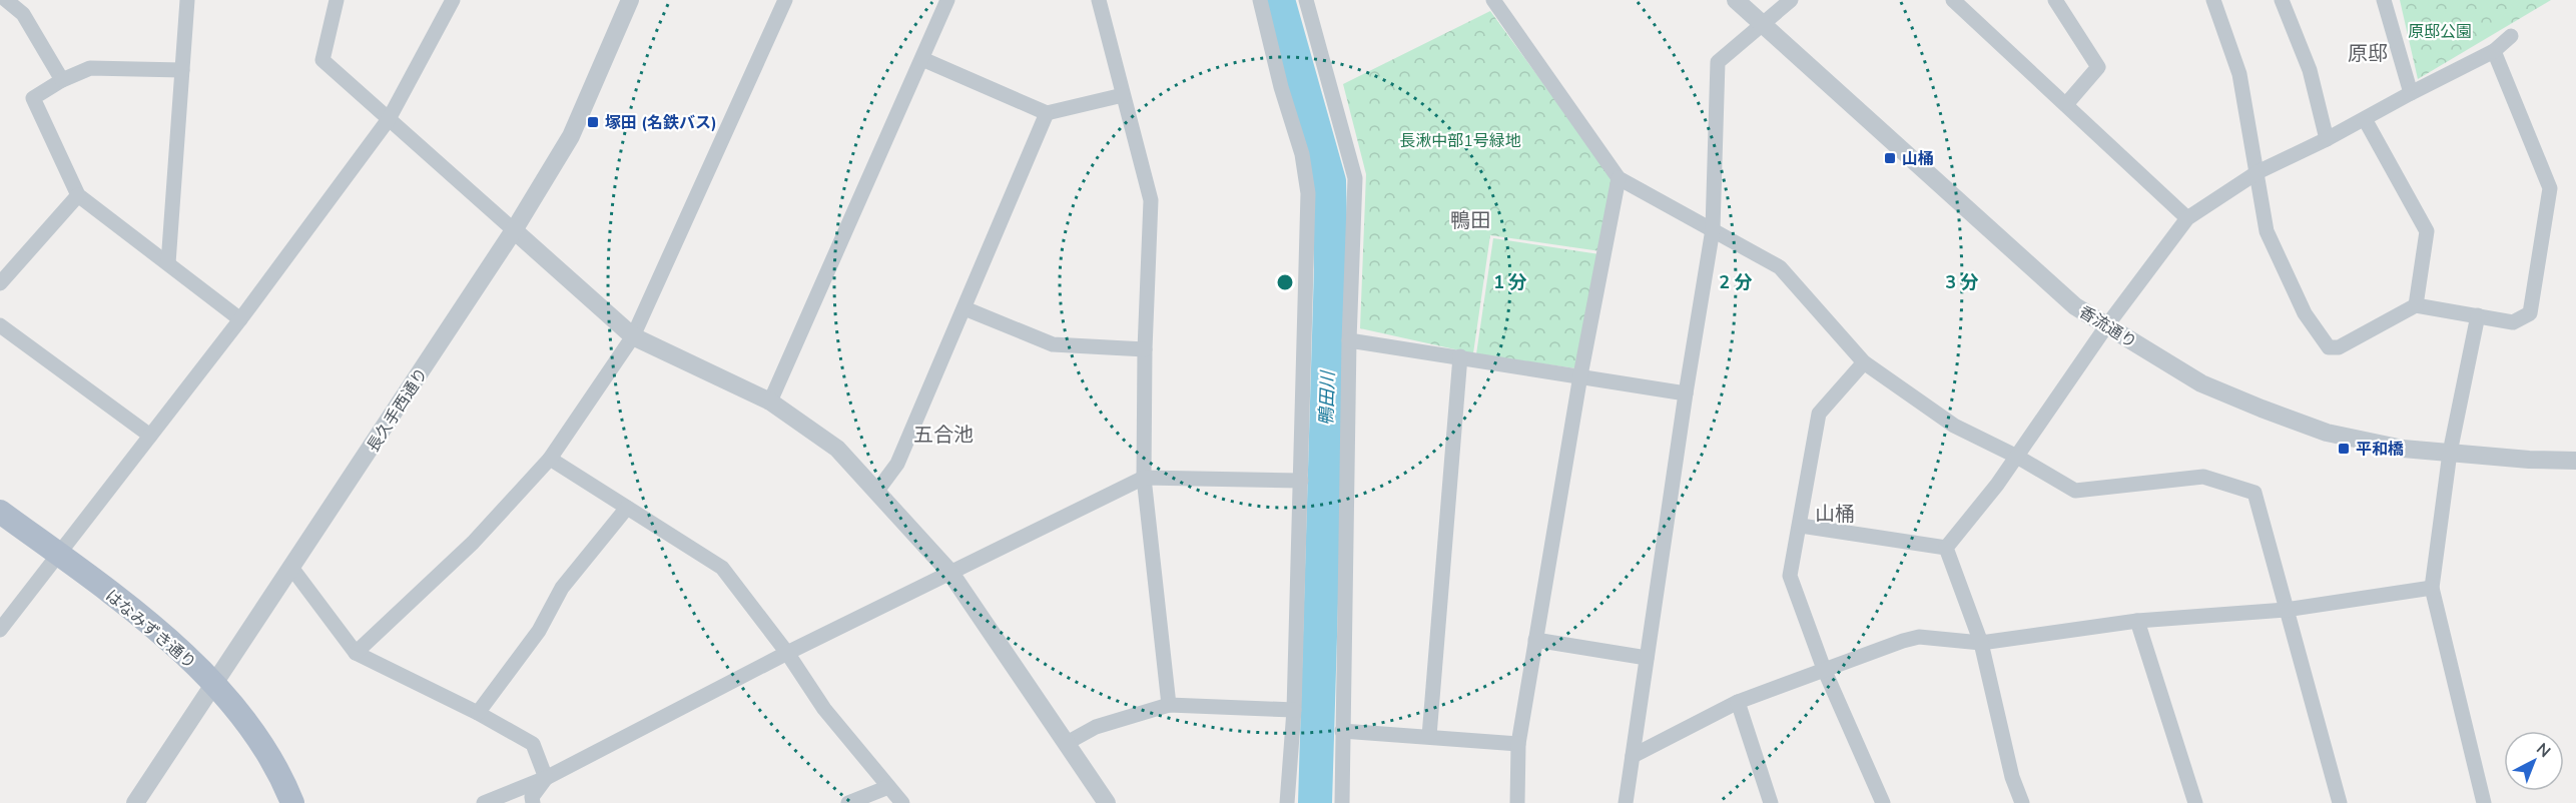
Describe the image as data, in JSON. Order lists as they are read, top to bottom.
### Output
{
  "streets": {
    "main road": ["はなみずき通り"],
    "street": ["香流通り", "長久手西通り"]
  },
  "crossings": [
    ["長久手西通り", "はなみずき通り"]
  ],
  "districts": [
    "原邸",
    "鴨田",
    "五合池",
    "山桶"
  ],
  "water": ["鴨田川"],
  "parks": ["原邸公園", "長湫中部1号緑地"],
  "places": {
    "transit": ["塚田 (名鉄バス)", "山桶", "平和橋"]
  },
  "north": "top right",
  "rings": ["1 分", "2 分", "3 分"]
}
